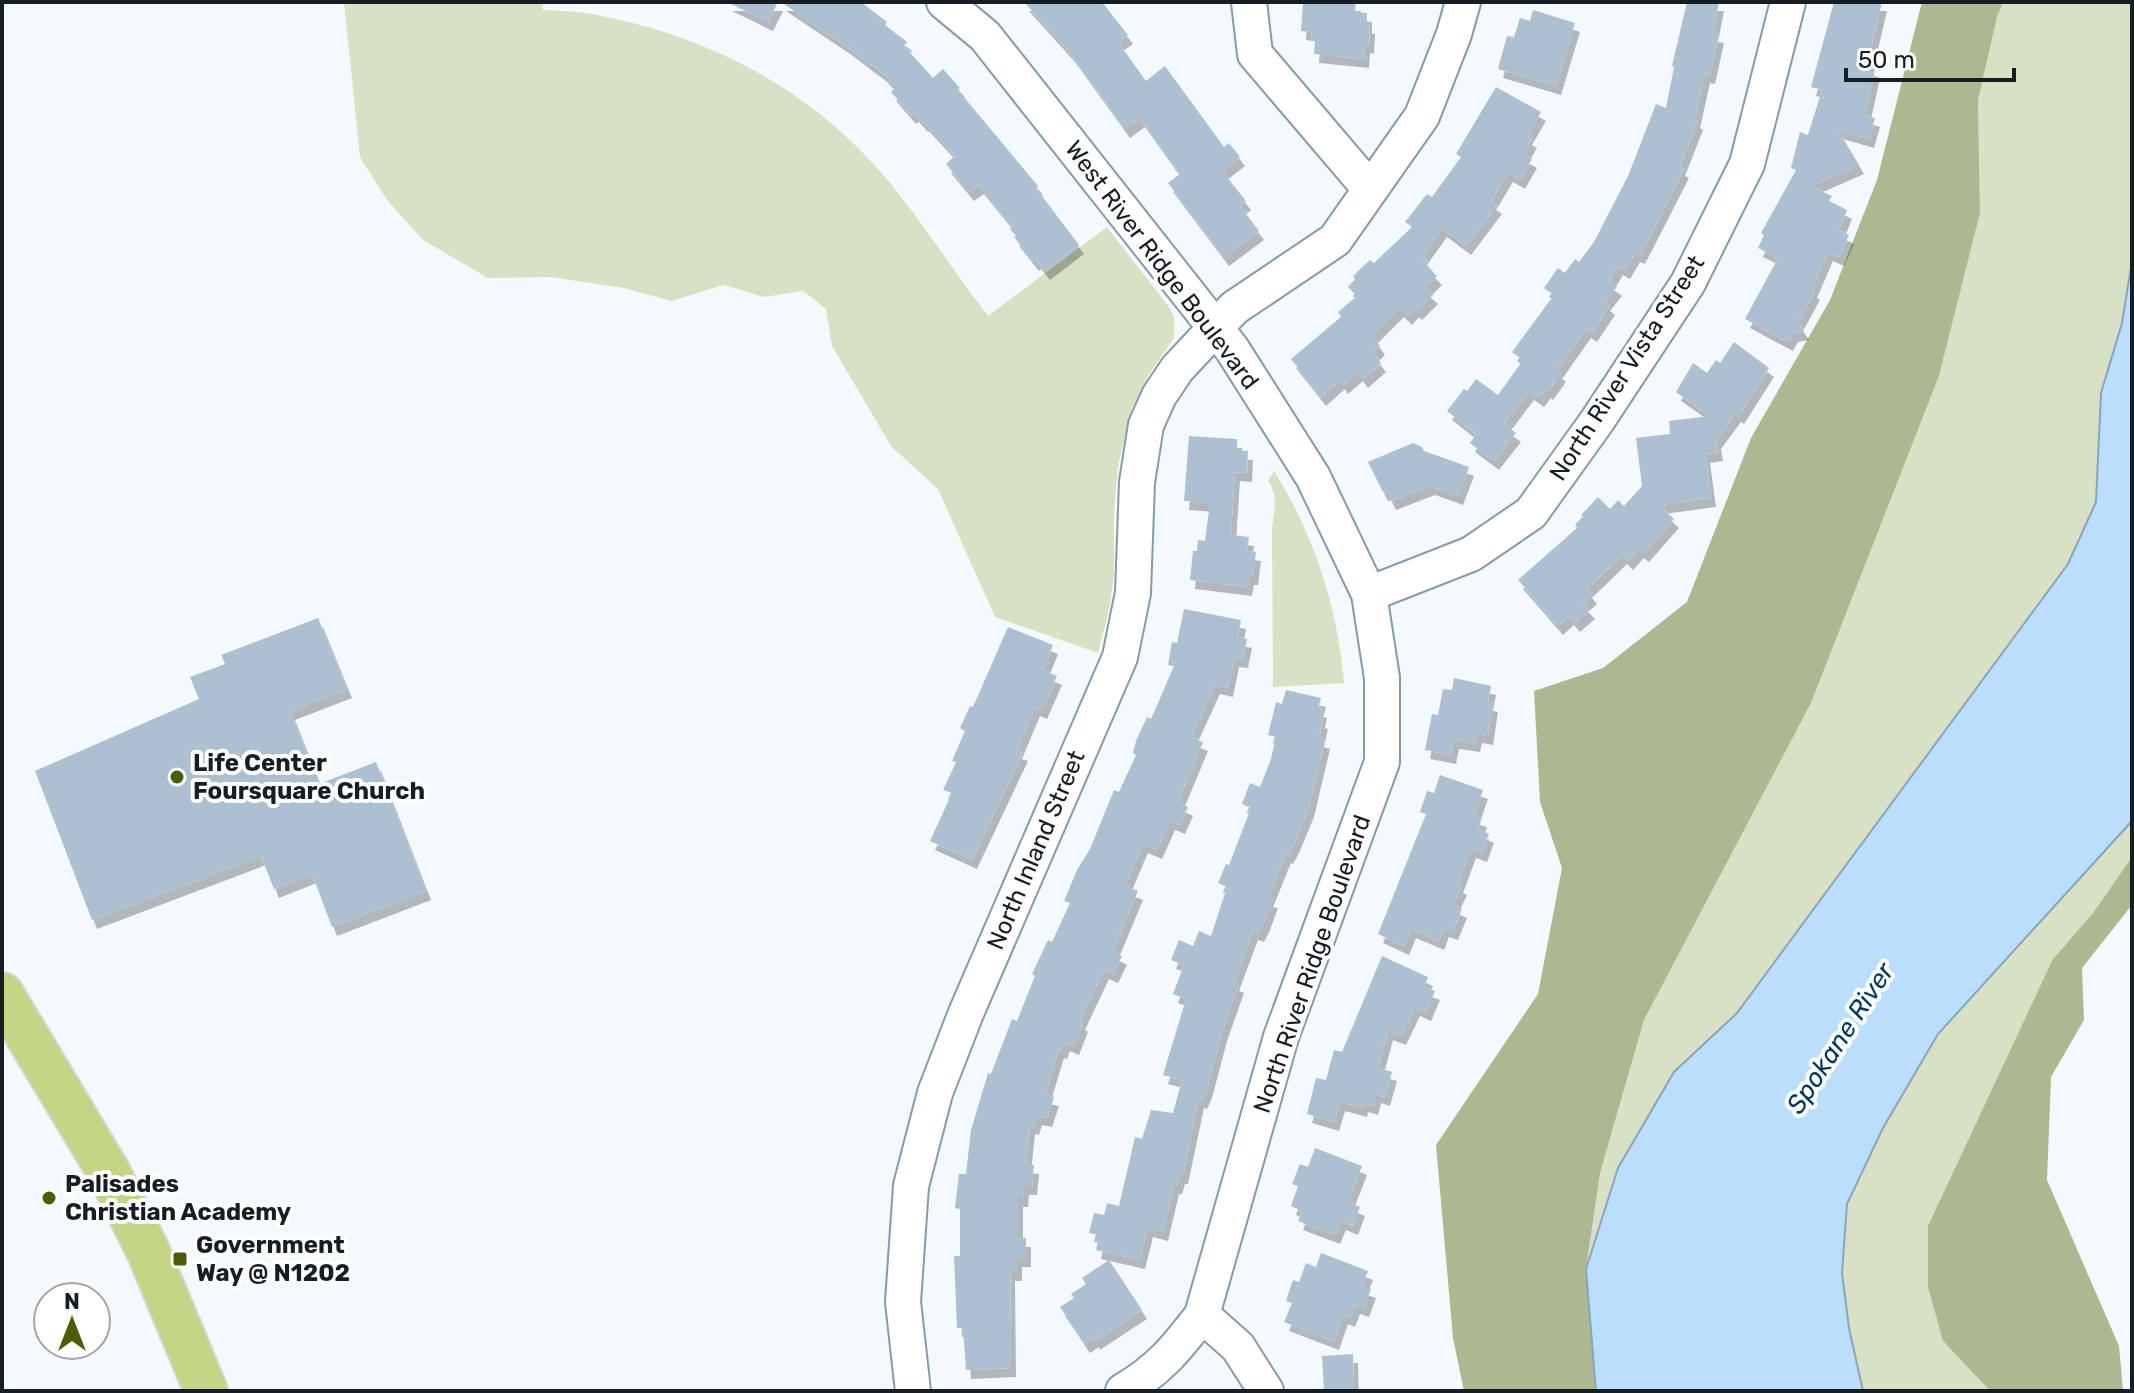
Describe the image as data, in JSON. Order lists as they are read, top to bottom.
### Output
{
  "streets": {
    "street": [
      "West River Ridge Boulevard",
      "North River Vista Street",
      "North Inland Street",
      "North River Ridge Boulevard"
    ]
  },
  "crossings": [
    ["West River Ridge Boulevard", "North River Vista Street"],
    ["West River Ridge Boulevard", "North Inland Street"],
    ["West River Ridge Boulevard", "North River Ridge Boulevard"],
    ["North River Vista Street", "North River Ridge Boulevard"]
  ],
  "water": ["Spokane River"],
  "places": {
    "other": ["Life Center Foursquare Church", "Palisades Christian Academy"],
    "transit": ["Government Way @ N1202"]
  },
  "scale_bar": "50 m",
  "north": "top"
}
